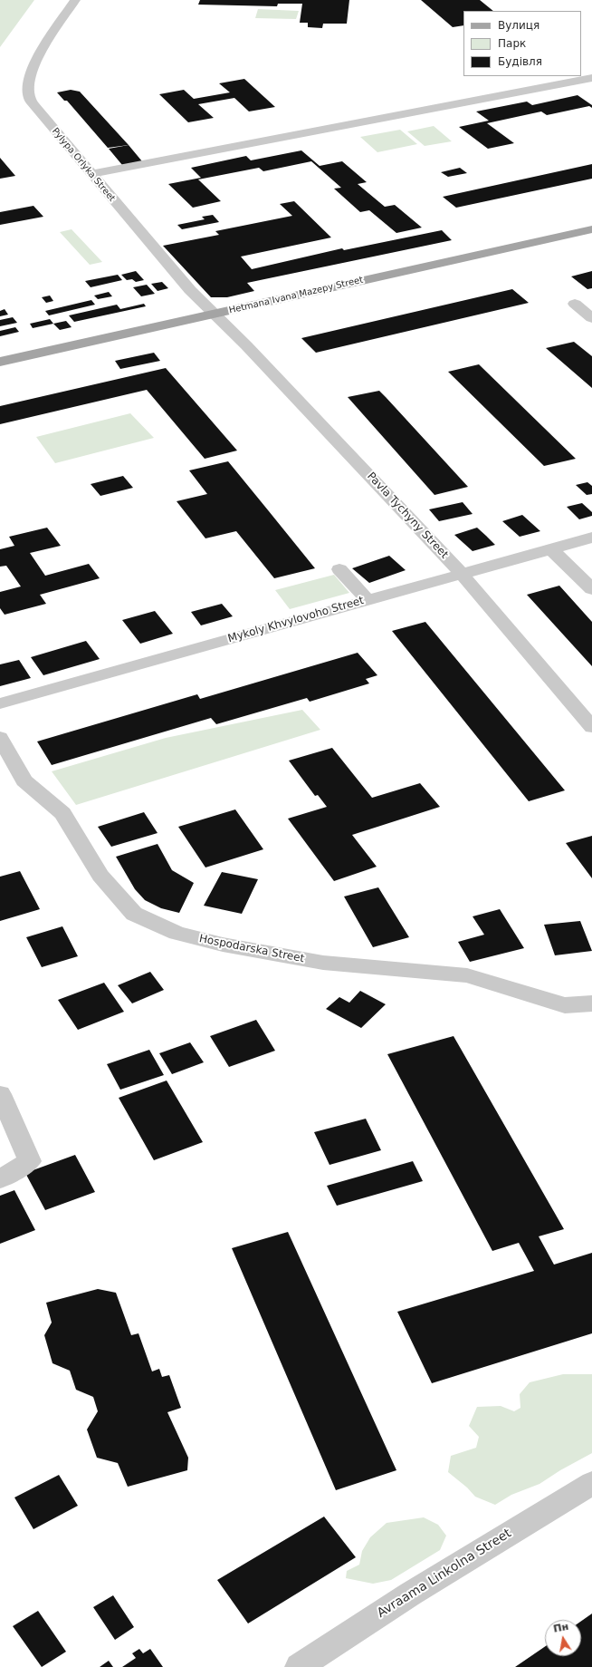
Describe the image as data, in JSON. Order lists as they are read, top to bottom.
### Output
{
  "streets": {
    "main road": ["Hetmana Ivana Mazepy Street"],
    "street": [
      "Pylypa Orlyka Street",
      "Pavla Tychyny Street",
      "Mykoly Khvylovoho Street",
      "Hospodarska Street",
      "Avraama Linkolna Street"
    ]
  },
  "crossings": [
    ["Pylypa Orlyka Street", "Hetmana Ivana Mazepy Street"],
    ["Pylypa Orlyka Street", "Pavla Tychyny Street"],
    ["Hetmana Ivana Mazepy Street", "Pavla Tychyny Street"],
    ["Pavla Tychyny Street", "Mykoly Khvylovoho Street"]
  ],
  "legend": ["Вулиця", "Парк", "Будівля"],
  "north": "top"
}
